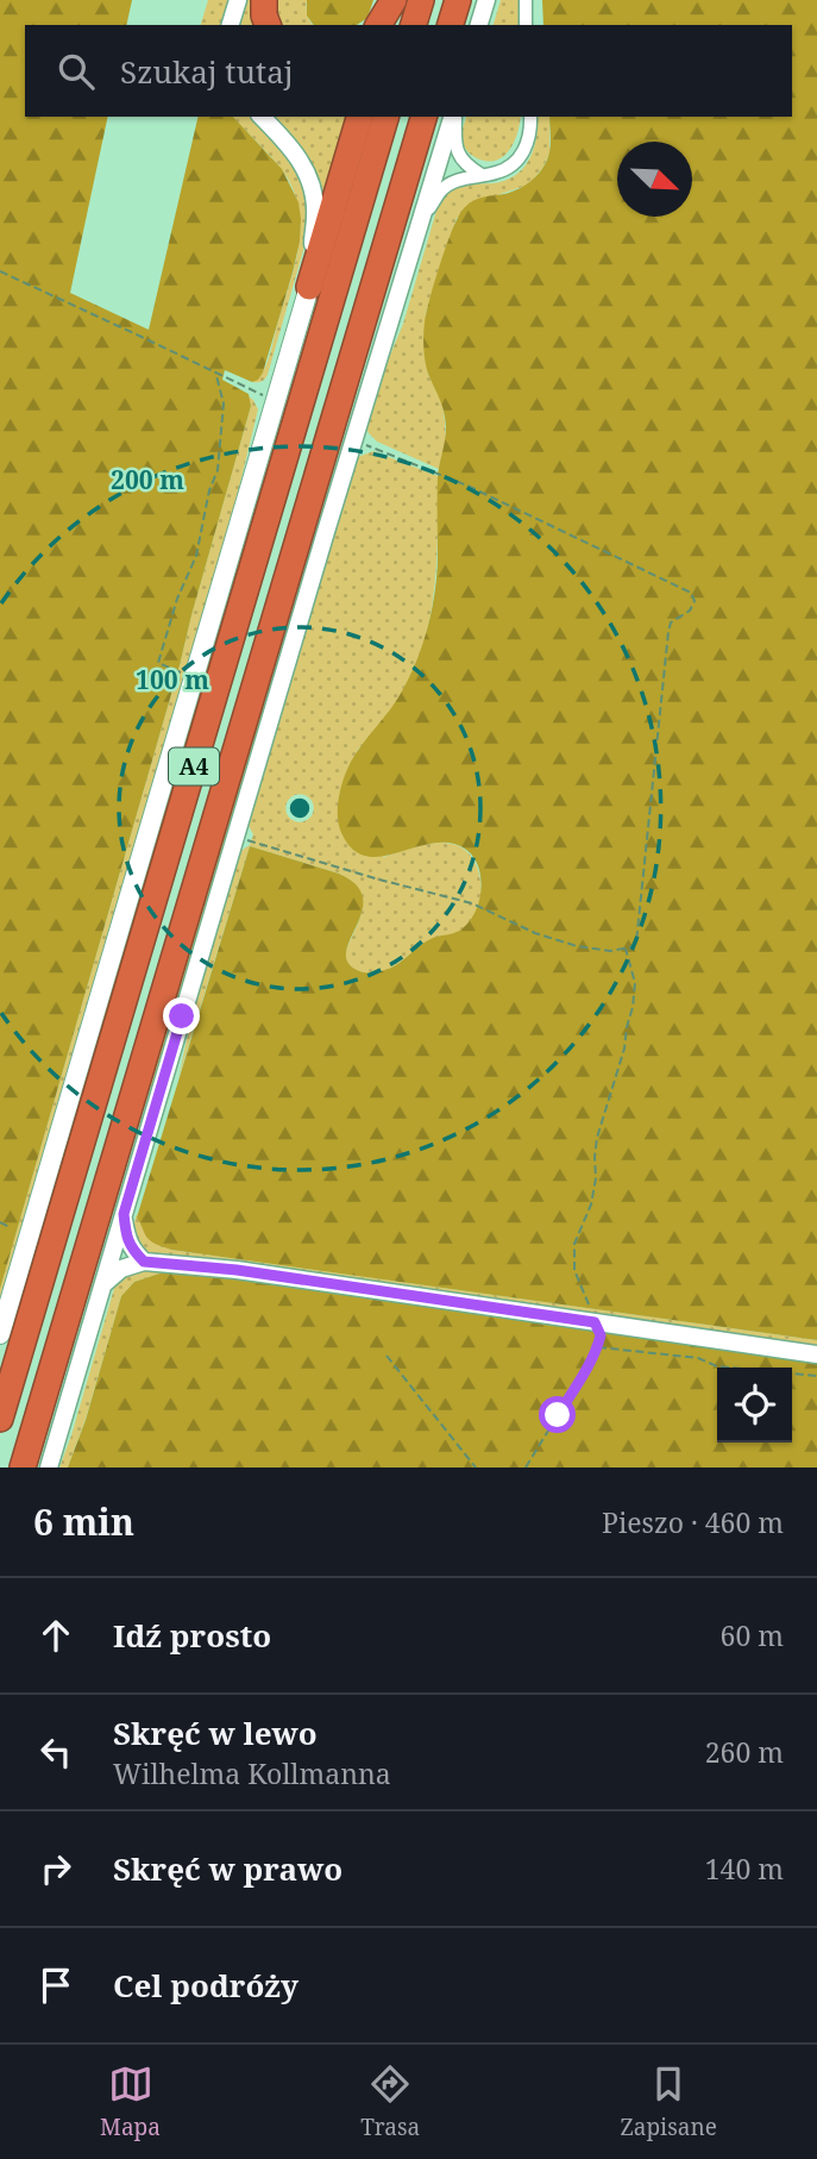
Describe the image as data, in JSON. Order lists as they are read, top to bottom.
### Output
{
  "streets": {
    "highway": ["A4"]
  },
  "north": "bottom right",
  "page": {
    "search": "Szukaj tutaj",
    "heading": ["6 min", "Pieszo · 460 m"],
    "list": [
      ["Idź prosto", "60 m"],
      ["Skręć w lewo", "Wilhelma Kollmanna", "260 m"],
      ["Skręć w prawo", "140 m"],
      "Cel podróży"
    ],
    "nav": ["Mapa", "Trasa", "Zapisane"]
  },
  "rings": ["200 m", "100 m"]
}
